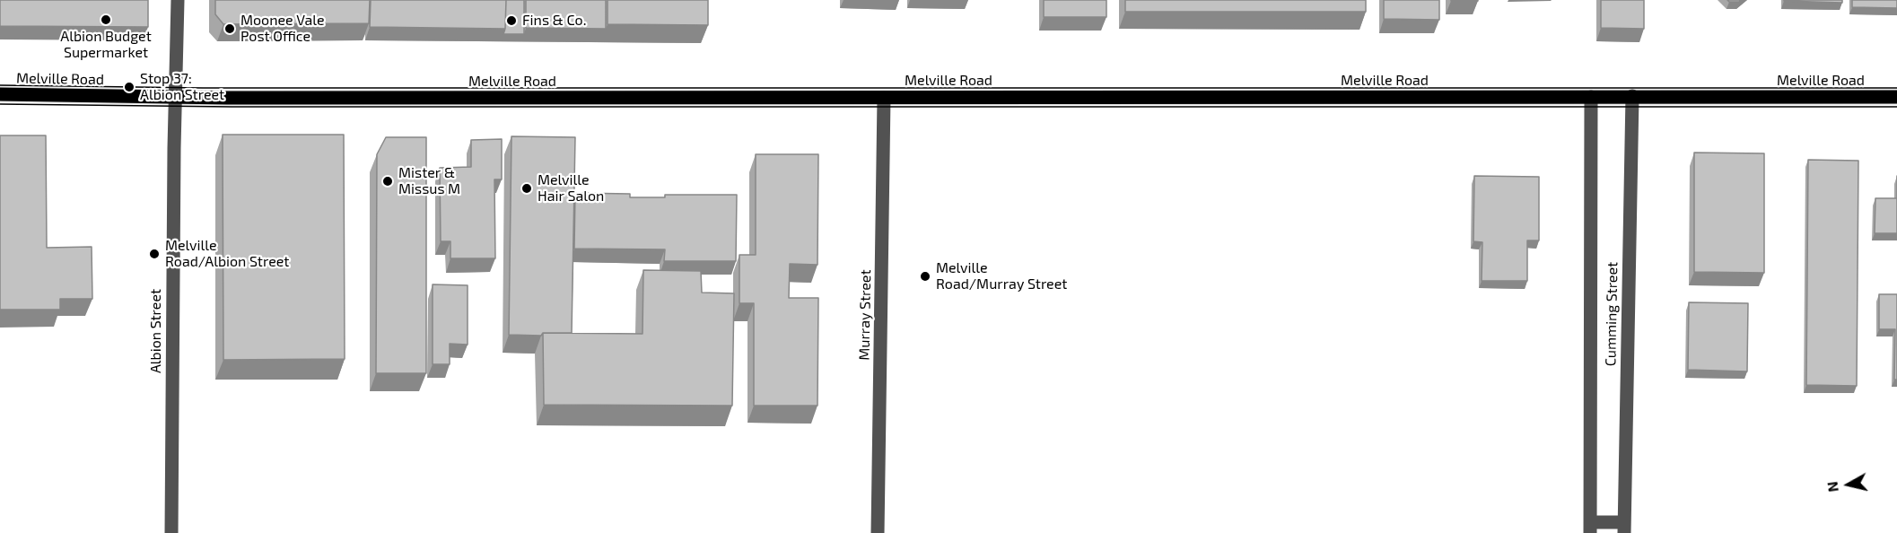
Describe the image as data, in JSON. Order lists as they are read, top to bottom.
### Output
{
  "streets": {
    "main road": ["Melville Road"],
    "street": ["Cumming Street", "Murray Street", "Albion Street"]
  },
  "crossings": [
    ["Melville Road", "Cumming Street"],
    ["Melville Road", "Murray Street"],
    ["Melville Road", "Albion Street"]
  ],
  "places": [
    "Albion Budget Supermarket",
    "Fins & Co.",
    "Moonee Vale Post Office",
    "Stop 37: Albion Street",
    "Mister & Missus M",
    "Melville Hair Salon",
    "Melville Road/Albion Street",
    "Melville Road/Murray Street"
  ],
  "north": "left"
}
